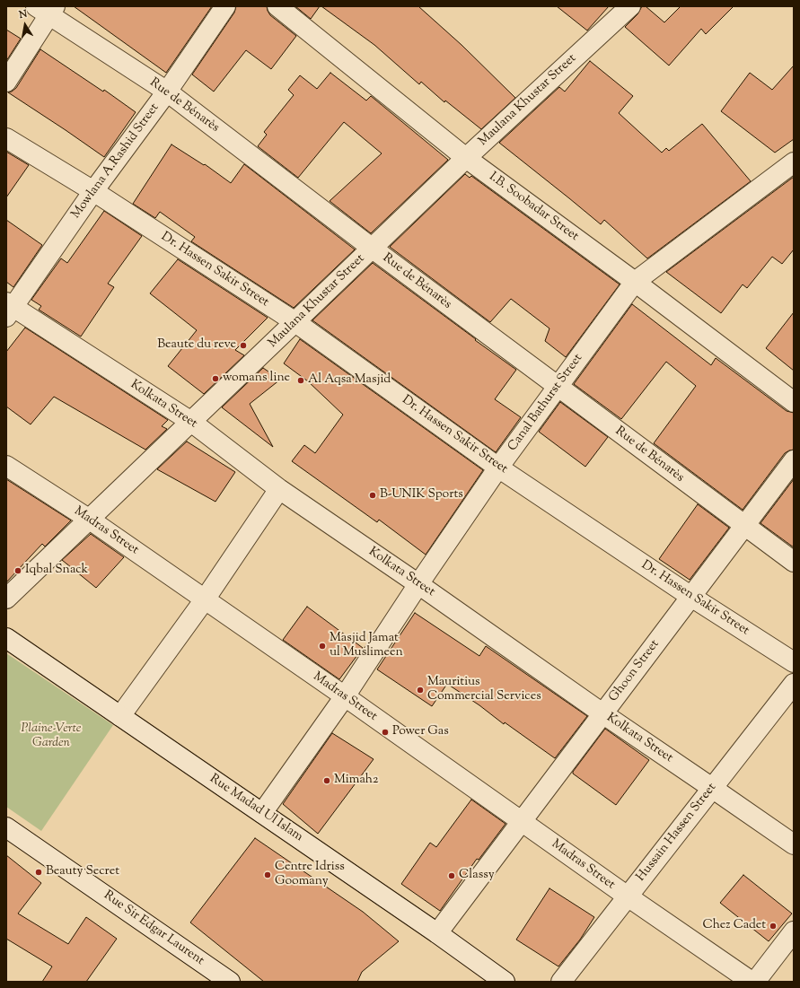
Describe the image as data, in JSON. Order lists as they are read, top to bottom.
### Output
{
  "streets": {
    "street": [
      "Maulana Khustar Street",
      "Rue de Bénarès",
      "Mowlana A.Rashid Street",
      "I.B. Soobadar Street",
      "Dr. Hassen Sakir Street",
      "Canal Bathurst Street",
      "Kolkata Street",
      "Madras Street",
      "Ghoon Street",
      "Rue Madad Ul Islam",
      "Hussain Hassen Street",
      "Rue Sir Edgar Laurent"
    ]
  },
  "crossings": [
    ["Maulana Khustar Street", "Rue de Bénarès"],
    ["Maulana Khustar Street", "I.B. Soobadar Street"],
    ["Maulana Khustar Street", "Dr. Hassen Sakir Street"],
    ["Maulana Khustar Street", "Kolkata Street"],
    ["Maulana Khustar Street", "Madras Street"],
    ["Rue de Bénarès", "Mowlana A.Rashid Street"],
    ["Rue de Bénarès", "Canal Bathurst Street"],
    ["Rue de Bénarès", "Ghoon Street"],
    ["Mowlana A.Rashid Street", "Dr. Hassen Sakir Street"],
    ["Mowlana A.Rashid Street", "Kolkata Street"],
    ["I.B. Soobadar Street", "Canal Bathurst Street"],
    ["Dr. Hassen Sakir Street", "Canal Bathurst Street"],
    ["Dr. Hassen Sakir Street", "Ghoon Street"],
    ["Canal Bathurst Street", "Kolkata Street"],
    ["Canal Bathurst Street", "Madras Street"],
    ["Canal Bathurst Street", "Rue Madad Ul Islam"],
    ["Kolkata Street", "Ghoon Street"],
    ["Kolkata Street", "Hussain Hassen Street"],
    ["Madras Street", "Ghoon Street"],
    ["Madras Street", "Hussain Hassen Street"],
    ["Ghoon Street", "Rue Madad Ul Islam"]
  ],
  "parks": ["Plaine-Verte Garden"],
  "places": [
    "Beaute du reve",
    "womans line",
    "Al Aqsa Masjid",
    "B-UNIK Sports",
    "Iqbal Snack",
    "Masjid Jamat ul Muslimeen",
    "Mauritius Commercial Services",
    "Power Gas",
    "Mimah2",
    "Beauty Secret",
    "Centre Idriss Goomany",
    "Classy",
    "Chez Cadet"
  ],
  "north": "top"
}
